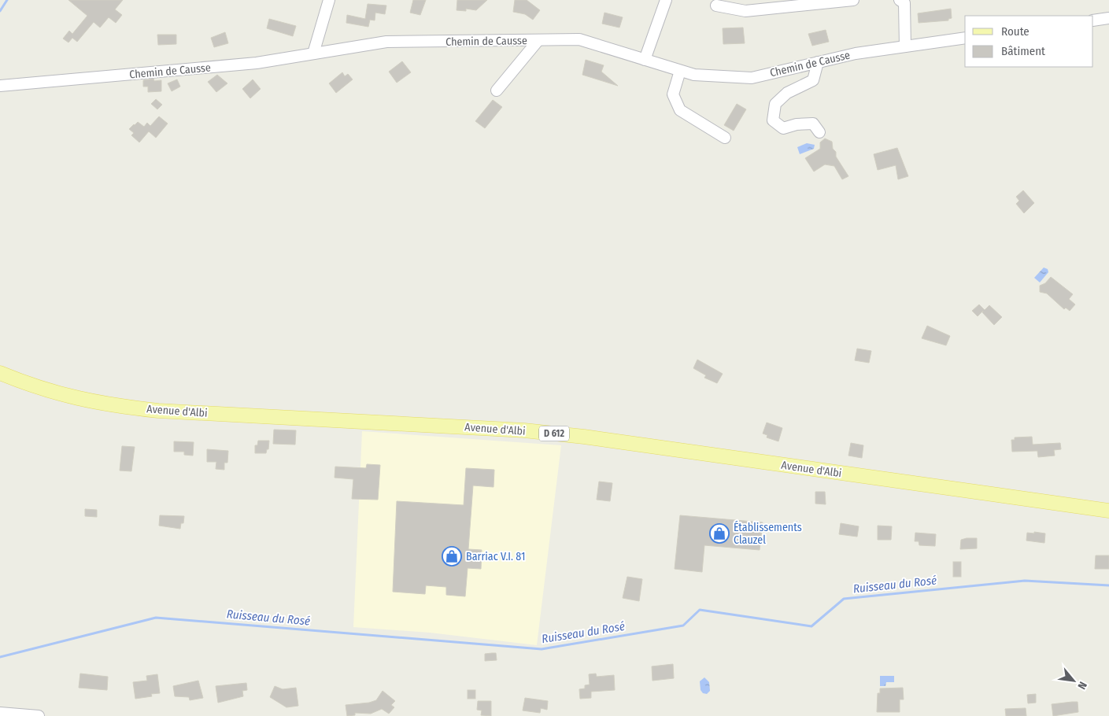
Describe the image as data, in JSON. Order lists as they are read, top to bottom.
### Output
{
  "streets": {
    "main road": ["Avenue d'Albi", "D 612"],
    "street": ["Chemin de Causse"]
  },
  "water": ["Ruisseau du Rosé"],
  "places": {
    "shop": ["Établissements Clauzel", "Barriac V.I. 81"]
  },
  "legend": ["Route", "Bâtiment"],
  "north": "bottom right"
}
